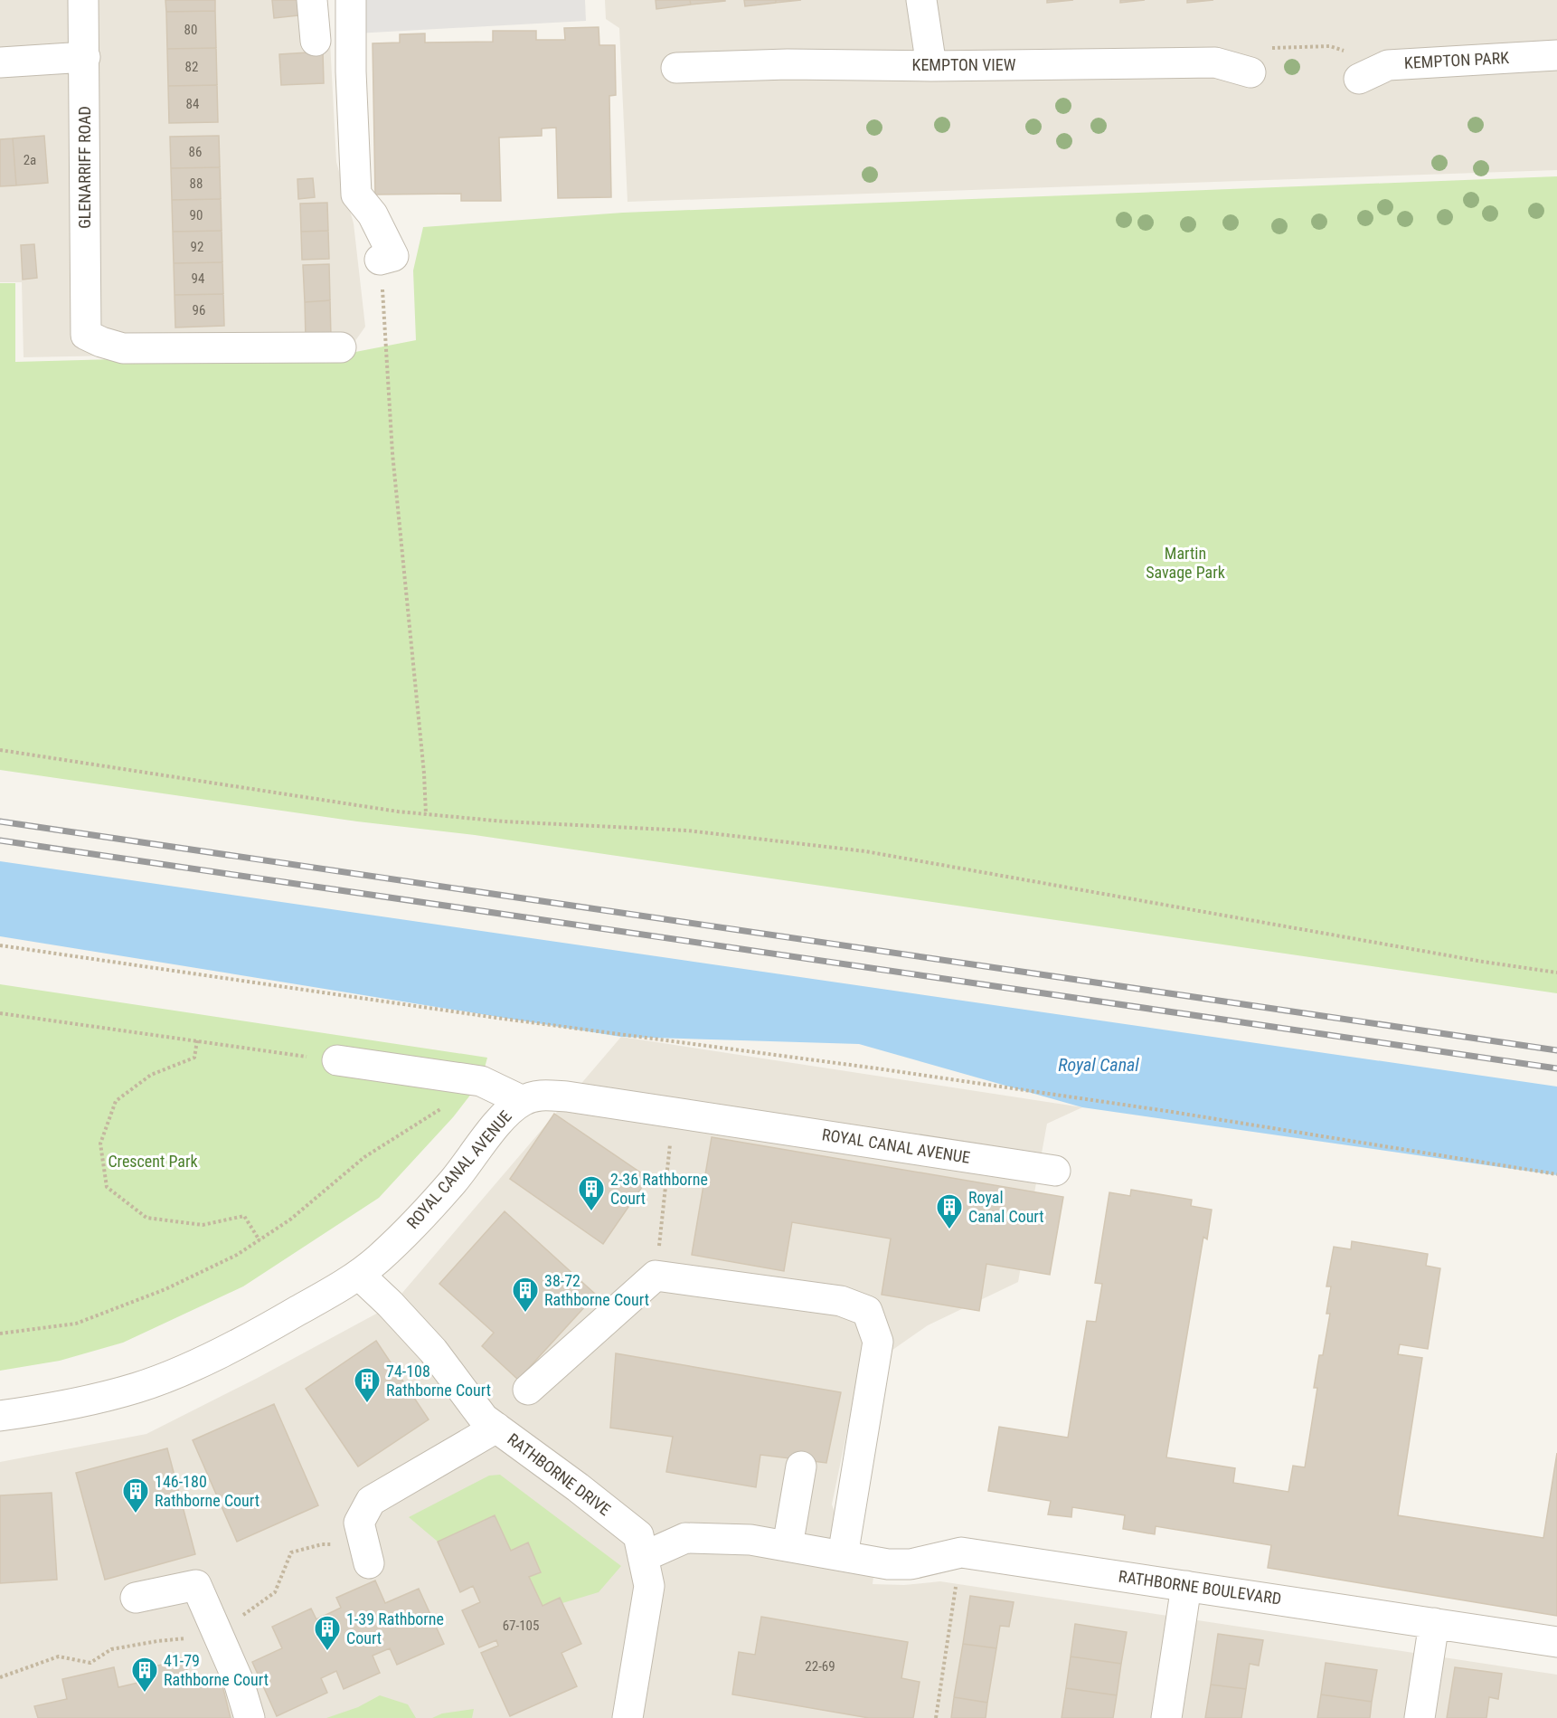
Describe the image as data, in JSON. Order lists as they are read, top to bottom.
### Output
{
  "streets": {
    "street": [
      "KEMPTON PARK",
      "KEMPTON VIEW",
      "GLENARRIFF ROAD",
      "ROYAL CANAL AVENUE",
      "RATHBORNE DRIVE",
      "RATHBORNE BOULEVARD"
    ]
  },
  "crossings": [
    ["ROYAL CANAL AVENUE", "RATHBORNE DRIVE"],
    ["RATHBORNE DRIVE", "RATHBORNE BOULEVARD"]
  ],
  "water": ["Royal Canal"],
  "parks": ["Martin Savage Park", "Crescent Park"],
  "places": {
    "building": [
      "2-36 Rathborne Court",
      "Royal Canal Court",
      "38-72 Rathborne Court",
      "74-108 Rathborne Court",
      "146-180 Rathborne Court",
      "1-39 Rathborne Court",
      "41-79 Rathborne Court"
    ]
  },
  "house_numbers": [
    "80",
    "82",
    "84",
    "86",
    "2a",
    "88",
    "90",
    "92",
    "94",
    "96",
    "67-105",
    "22-69"
  ]
}
